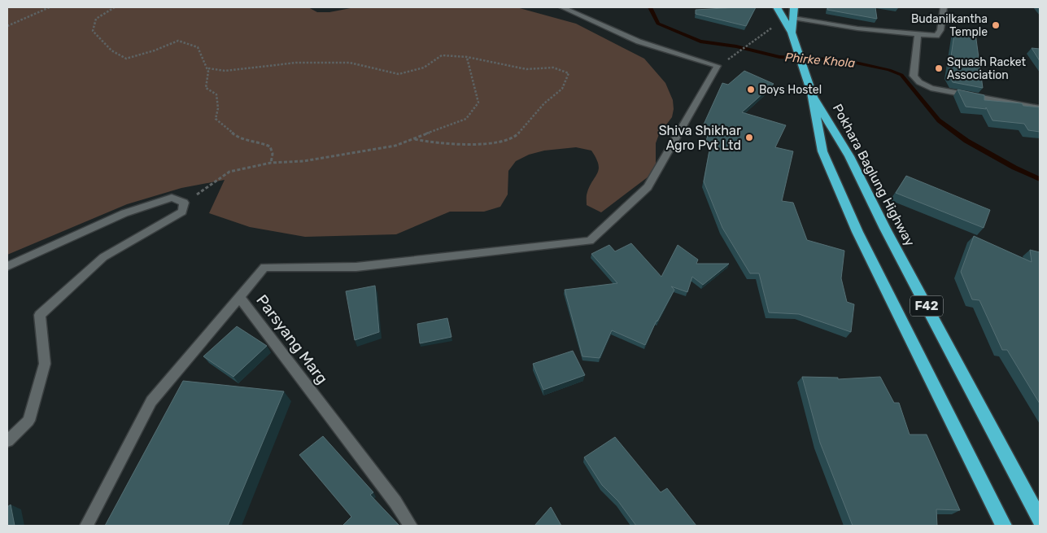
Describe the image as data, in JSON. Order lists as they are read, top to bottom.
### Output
{
  "streets": {
    "highway": ["Pokhara Baglung Highway", "F42"],
    "street": ["Parsyang Marg"]
  },
  "crossings": [
    ["Pokhara Baglung Highway", "F42"]
  ],
  "water": ["Phirke Khola"],
  "places": [
    "Budanilkantha Temple",
    "Squash Racket Association",
    "Boys Hostel",
    "Shiva Shikhar Agro Pvt Ltd"
  ]
}
